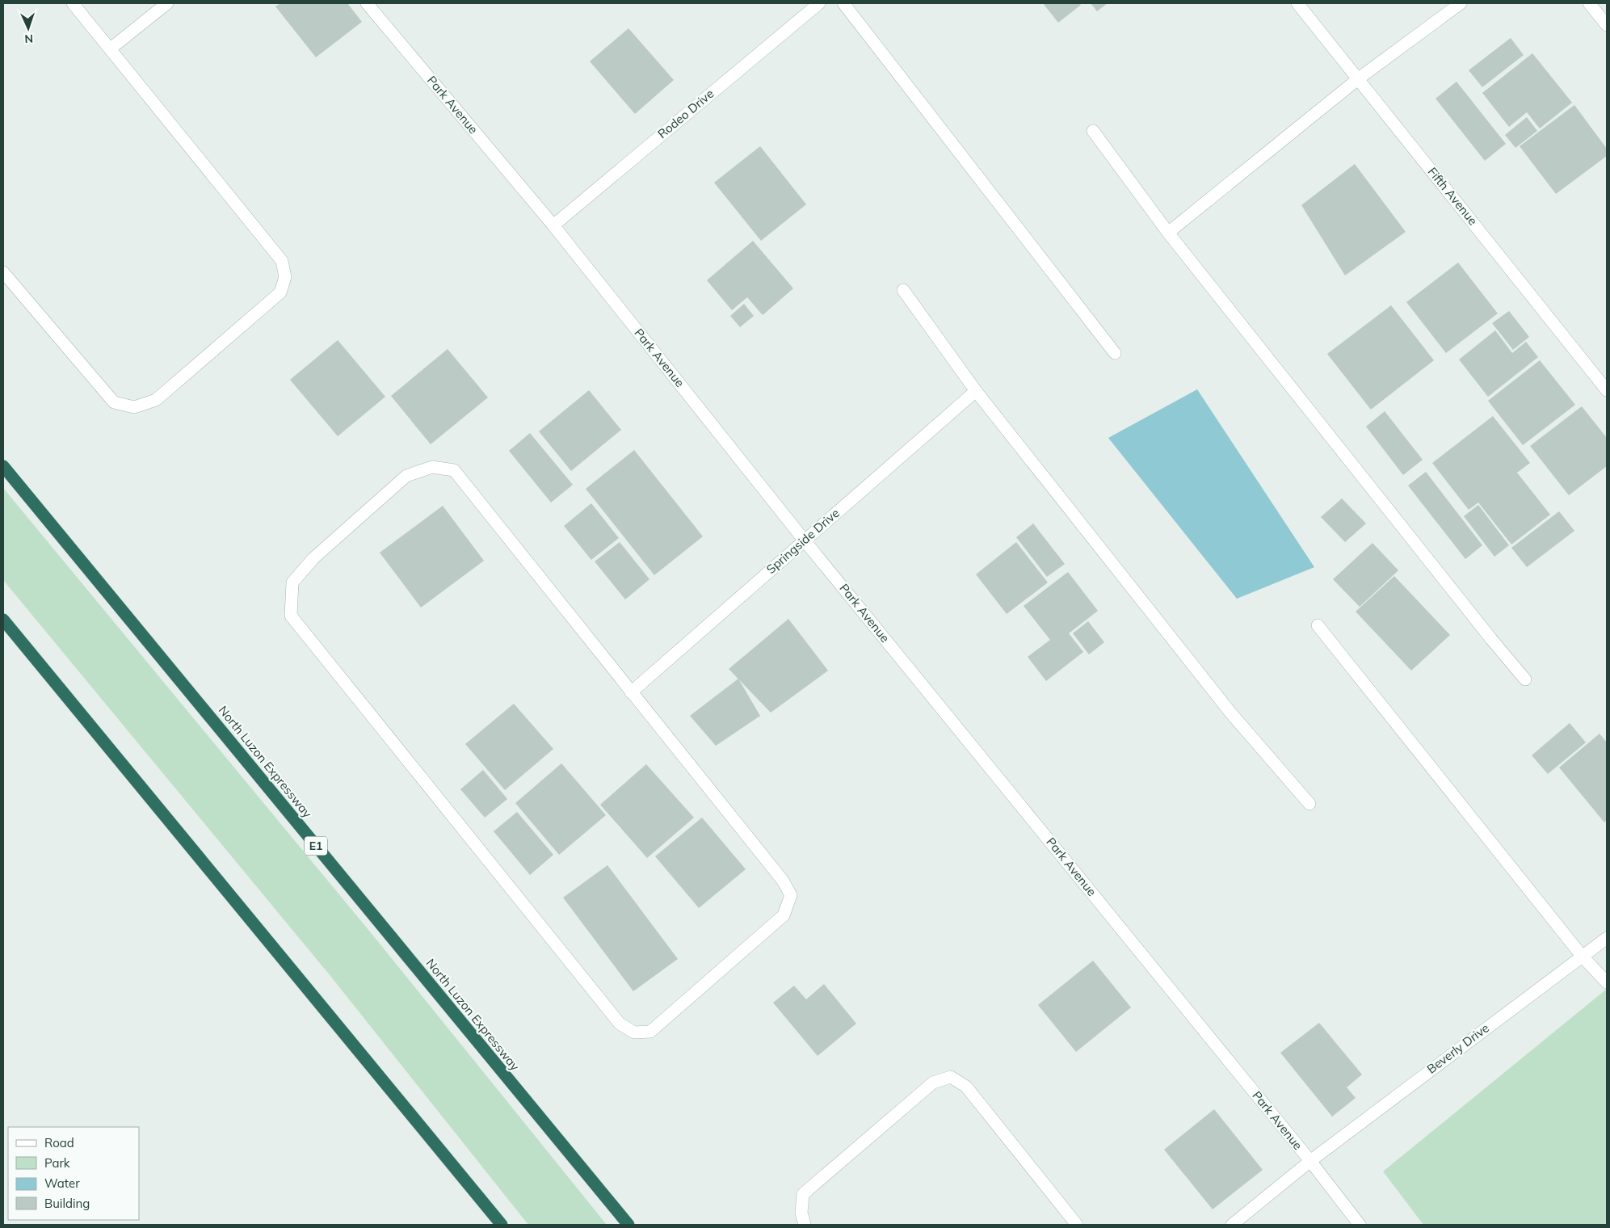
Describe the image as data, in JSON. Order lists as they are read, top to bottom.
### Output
{
  "streets": {
    "highway": ["North Luzon Expressway", "E1"],
    "street": [
      "Park Avenue",
      "Rodeo Drive",
      "Fifth Avenue",
      "Springside Drive",
      "Beverly Drive"
    ]
  },
  "crossings": [
    ["Park Avenue", "Rodeo Drive"],
    ["Park Avenue", "Springside Drive"],
    ["Park Avenue", "Beverly Drive"]
  ],
  "legend": [
    "Road",
    "Park",
    "Water",
    "Building"
  ],
  "north": "bottom"
}
